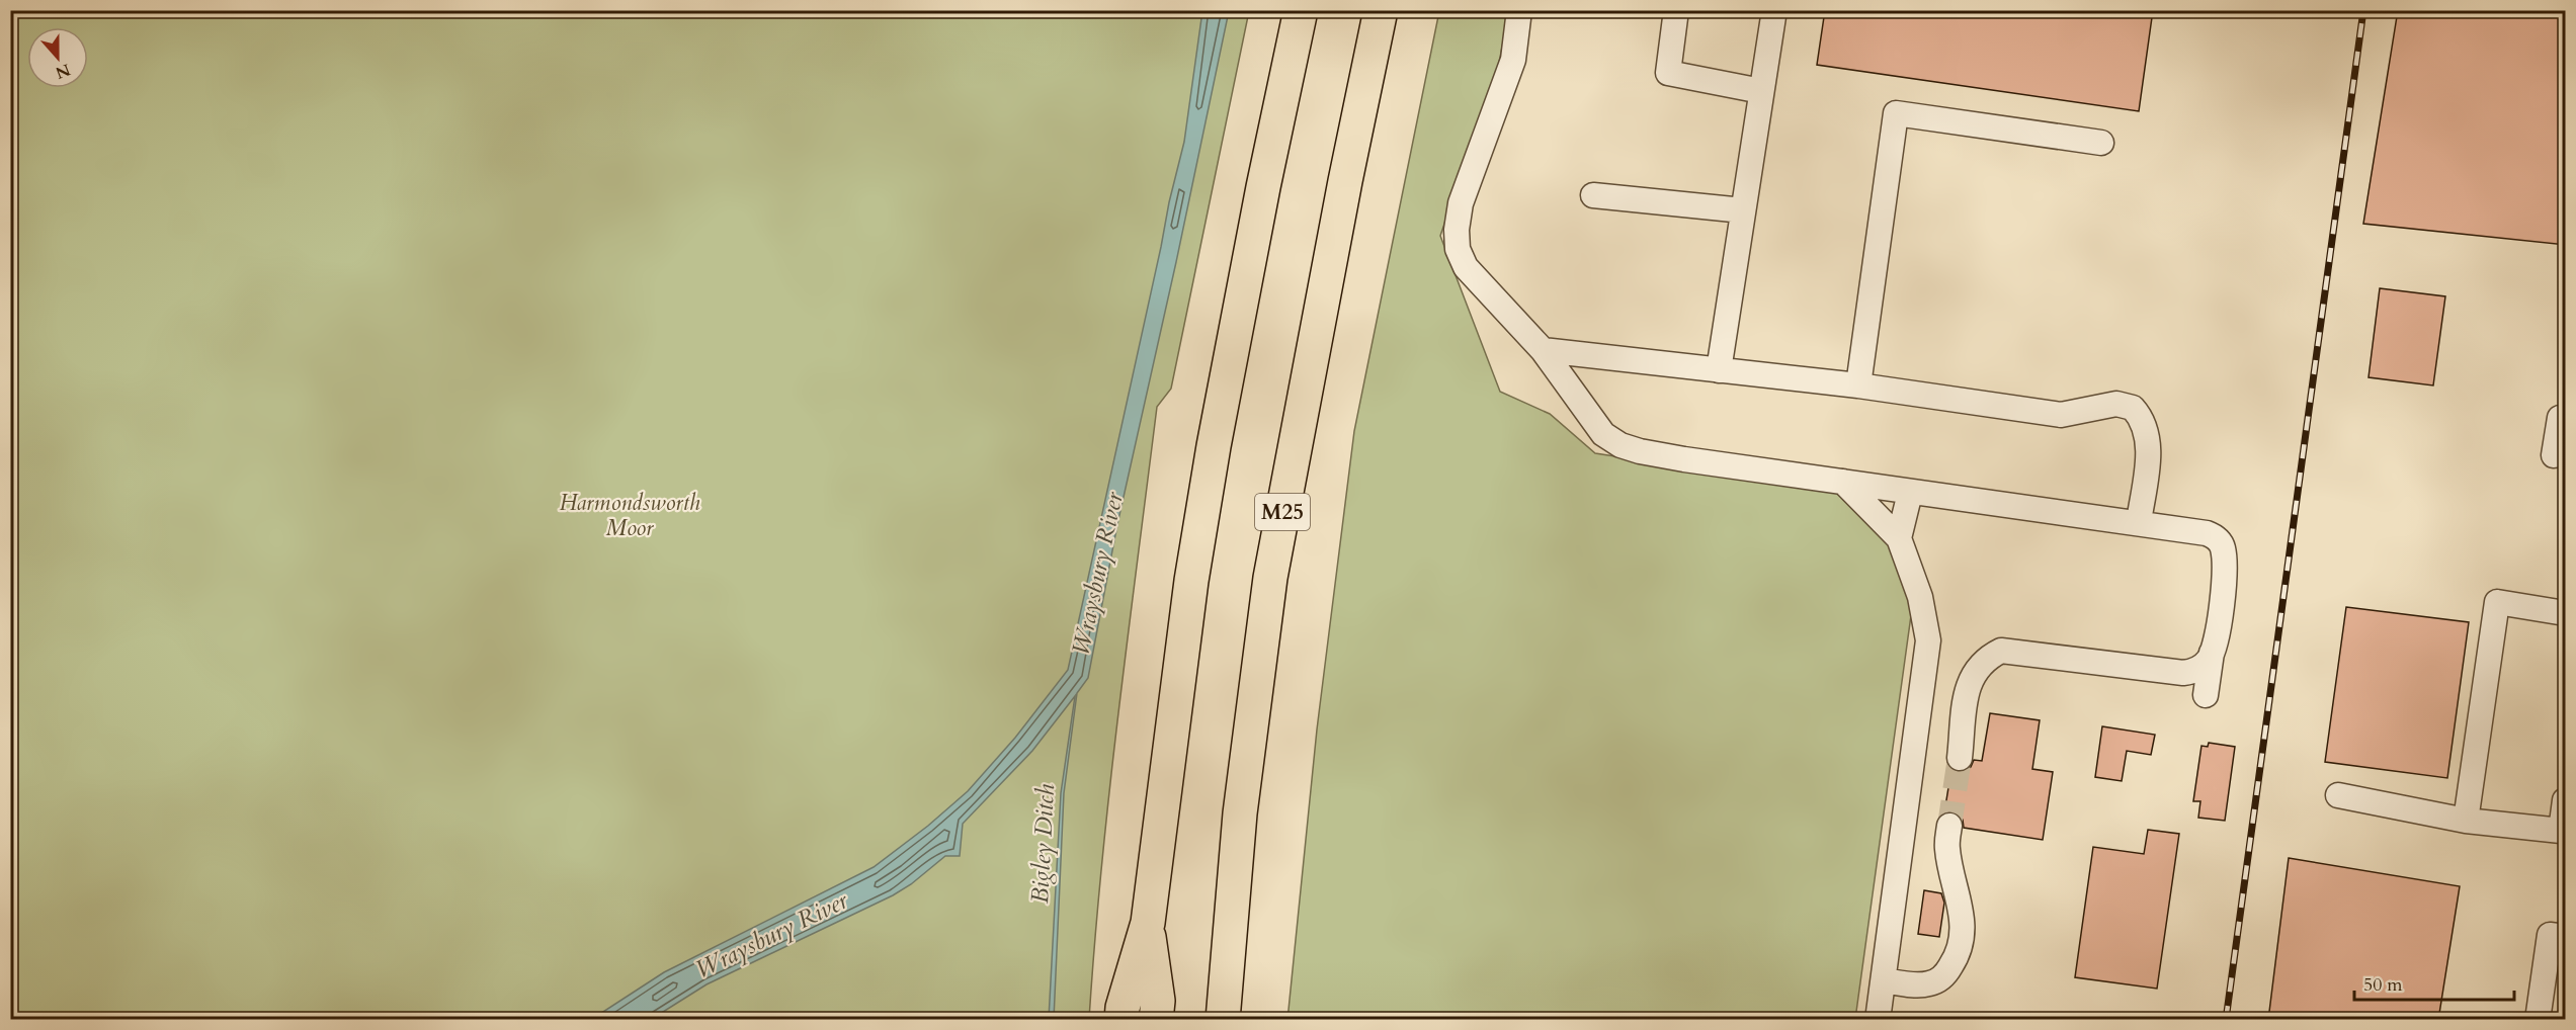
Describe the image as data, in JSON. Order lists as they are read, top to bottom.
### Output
{
  "streets": {
    "highway": ["M25"]
  },
  "water": ["Wraysbury River", "Bigley Ditch"],
  "parks": ["Harmondsworth Moor"],
  "scale_bar": "50 m",
  "north": "bottom"
}
